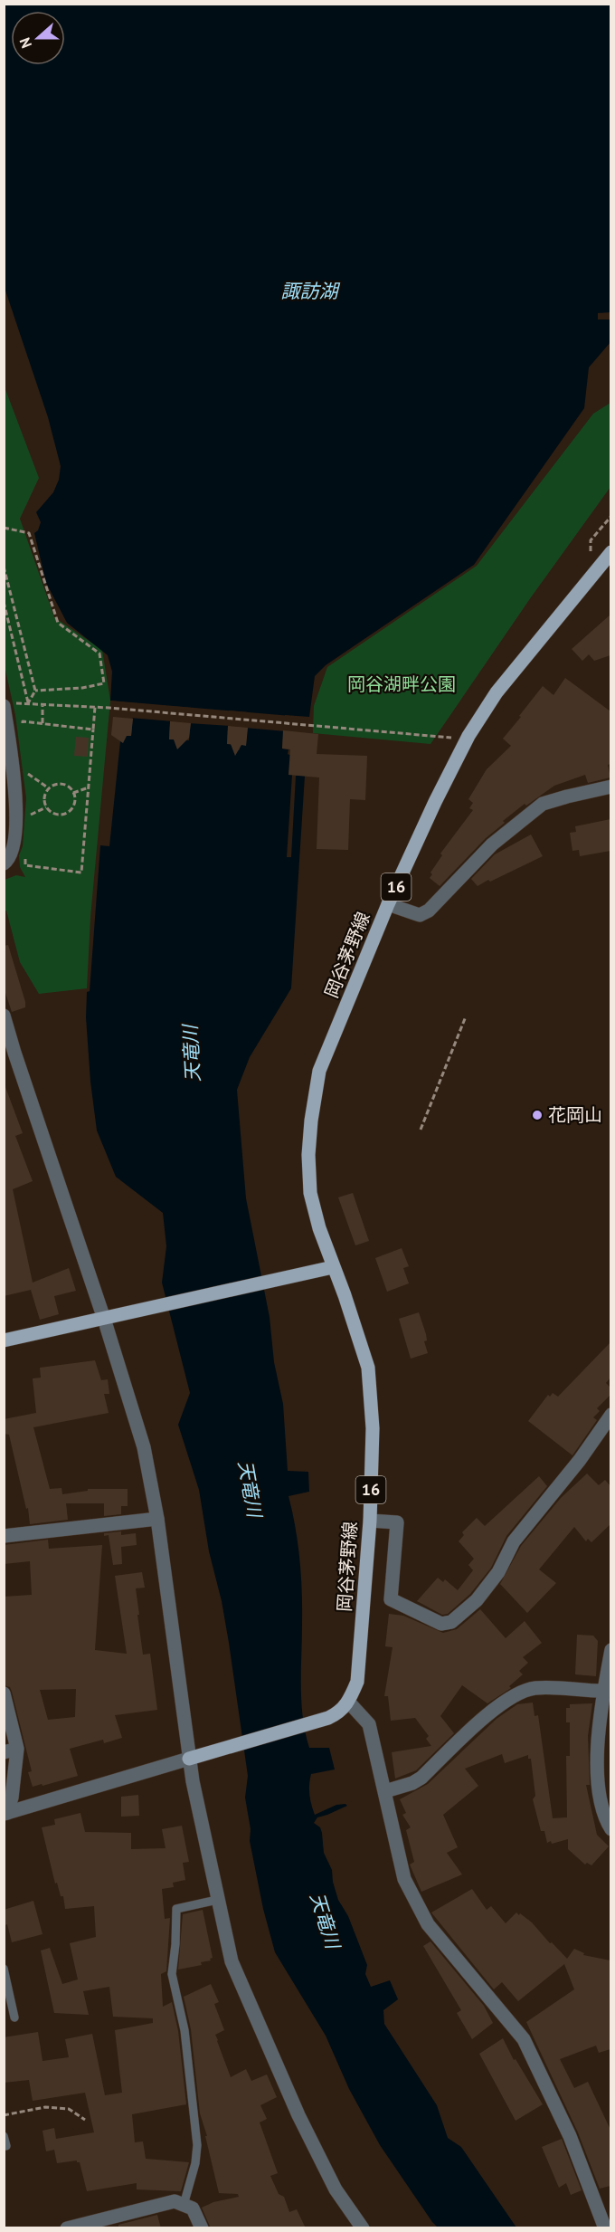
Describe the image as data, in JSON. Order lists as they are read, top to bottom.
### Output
{
  "streets": {
    "main road": ["16", "岡谷茅野線"]
  },
  "water": ["諏訪湖", "天竜川"],
  "parks": ["岡谷湖畔公園"],
  "places": ["花岡山"],
  "north": "left"
}
